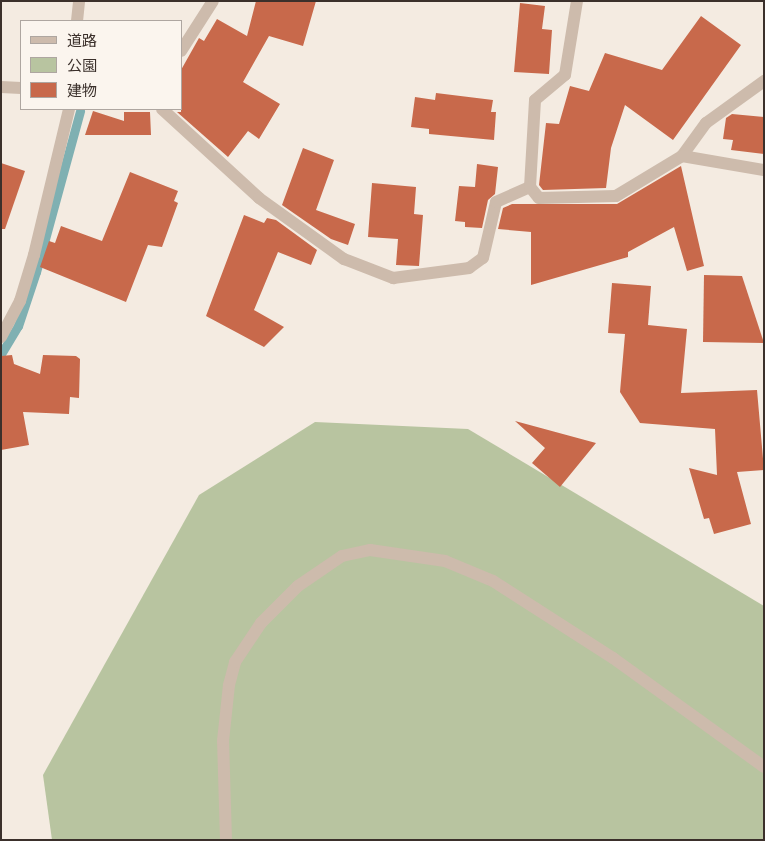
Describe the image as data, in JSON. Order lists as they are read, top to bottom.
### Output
{
  "legend": ["道路", "公園", "建物"]
}
